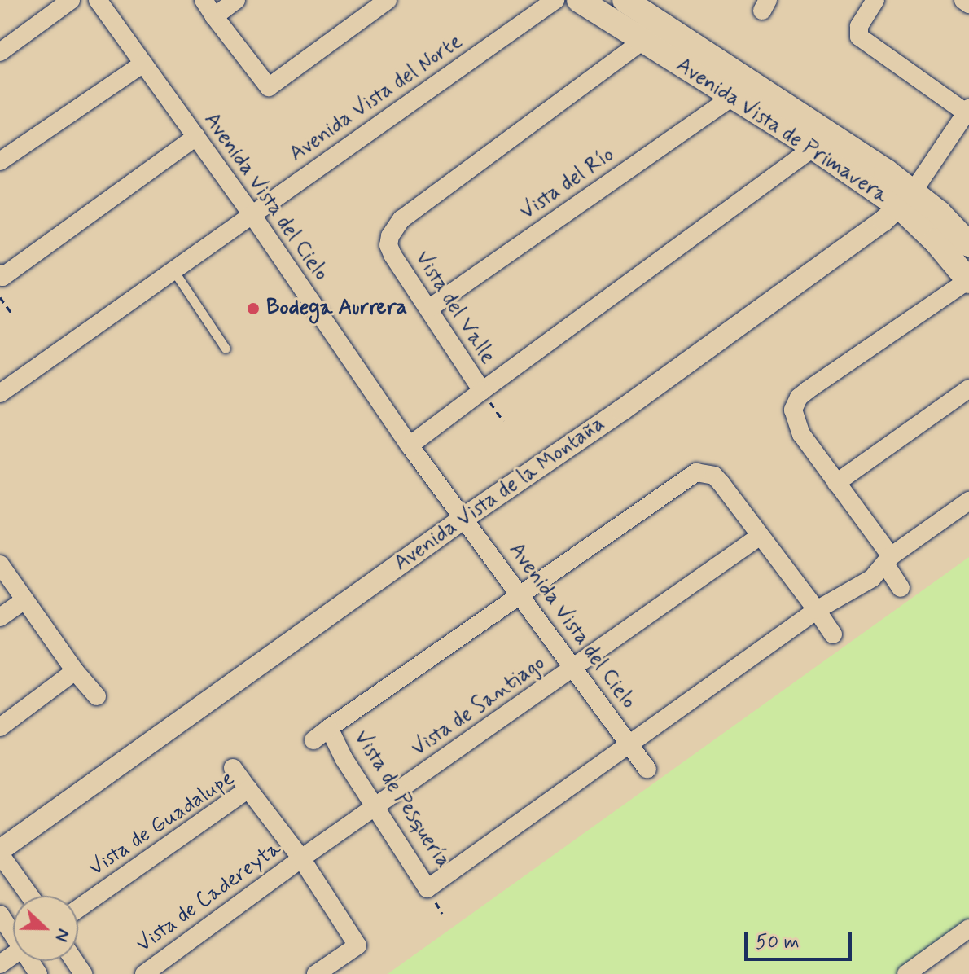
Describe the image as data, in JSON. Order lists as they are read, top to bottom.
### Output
{
  "streets": {
    "main road": ["Avenida Vista de Primavera"],
    "street": [
      "Avenida Vista del Norte",
      "Vista del Río",
      "Avenida Vista del Cielo",
      "Vista del Valle",
      "Avenida Vista de la Montaña",
      "Vista de Santiago",
      "Vista de Pesquería",
      "Vista de Guadalupe",
      "Vista de Cadereyta"
    ]
  },
  "crossings": [
    ["Avenida Vista del Norte", "Avenida Vista del Cielo"],
    ["Avenida Vista de Primavera", "Vista del Río"],
    ["Avenida Vista de Primavera", "Vista del Valle"],
    ["Avenida Vista de Primavera", "Avenida Vista de la Montaña"],
    ["Vista del Río", "Vista del Valle"],
    ["Avenida Vista del Cielo", "Avenida Vista de la Montaña"],
    ["Avenida Vista del Cielo", "Vista de Santiago"],
    ["Avenida Vista del Cielo", "Vista de Pesquería"],
    ["Vista de Santiago", "Vista de Pesquería"],
    ["Vista de Santiago", "Vista de Guadalupe"],
    ["Vista de Santiago", "Vista de Cadereyta"],
    ["Vista de Guadalupe", "Vista de Cadereyta"]
  ],
  "places": ["Bodega Aurrera"],
  "scale_bar": "50 m",
  "north": "right"
}
